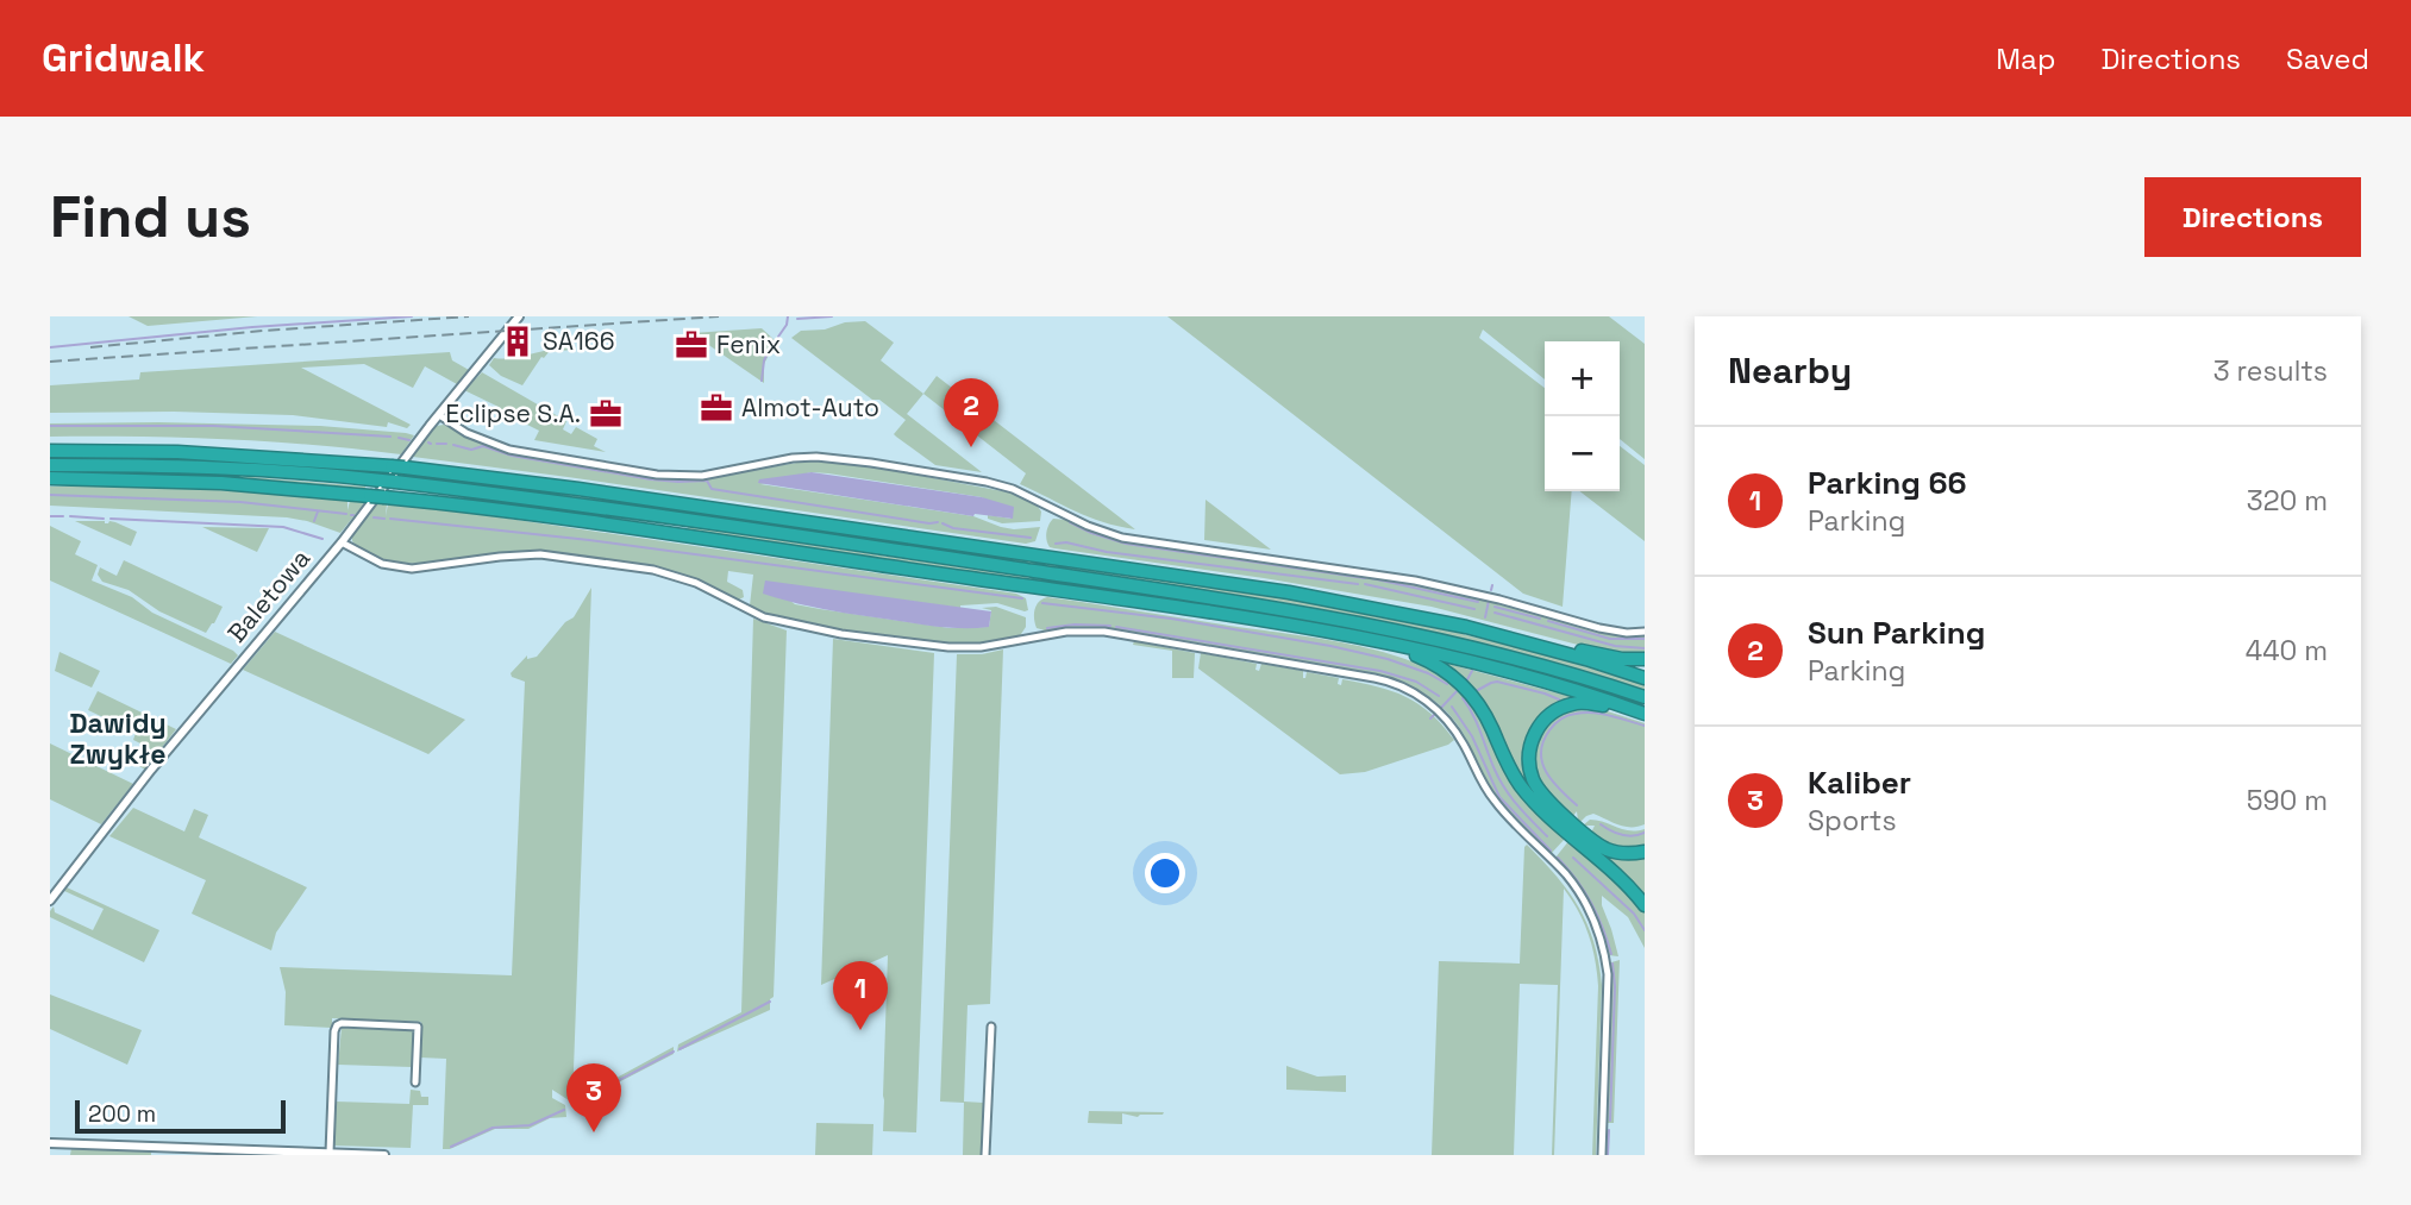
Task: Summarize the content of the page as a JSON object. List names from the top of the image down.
{
  "streets": {
    "street": ["Baletowa"]
  },
  "districts": ["Dawidy Zwykłe"],
  "places": {
    "building": ["SA166"],
    "office": ["Fenix", "Almot-Auto", "Eclipse S.A."]
  },
  "scale_bar": "200 m",
  "page": {
    "header": "Gridwalk",
    "nav": ["Map", "Directions", "Saved"],
    "buttons": "Directions",
    "title": "Find us",
    "heading": ["Nearby", "3 results"],
    "map_buttons": ["+", "−"],
    "pins": ["2", "1", "3"],
    "list": [
      {
        "mark": "1",
        "name": "Parking 66",
        "note": "Parking",
        "value": "320 m"
      },
      {
        "mark": "2",
        "name": "Sun Parking",
        "note": "Parking",
        "value": "440 m"
      },
      {
        "mark": "3",
        "name": "Kaliber",
        "note": "Sports",
        "value": "590 m"
      }
    ],
    "scale": "200 m"
  }
}
